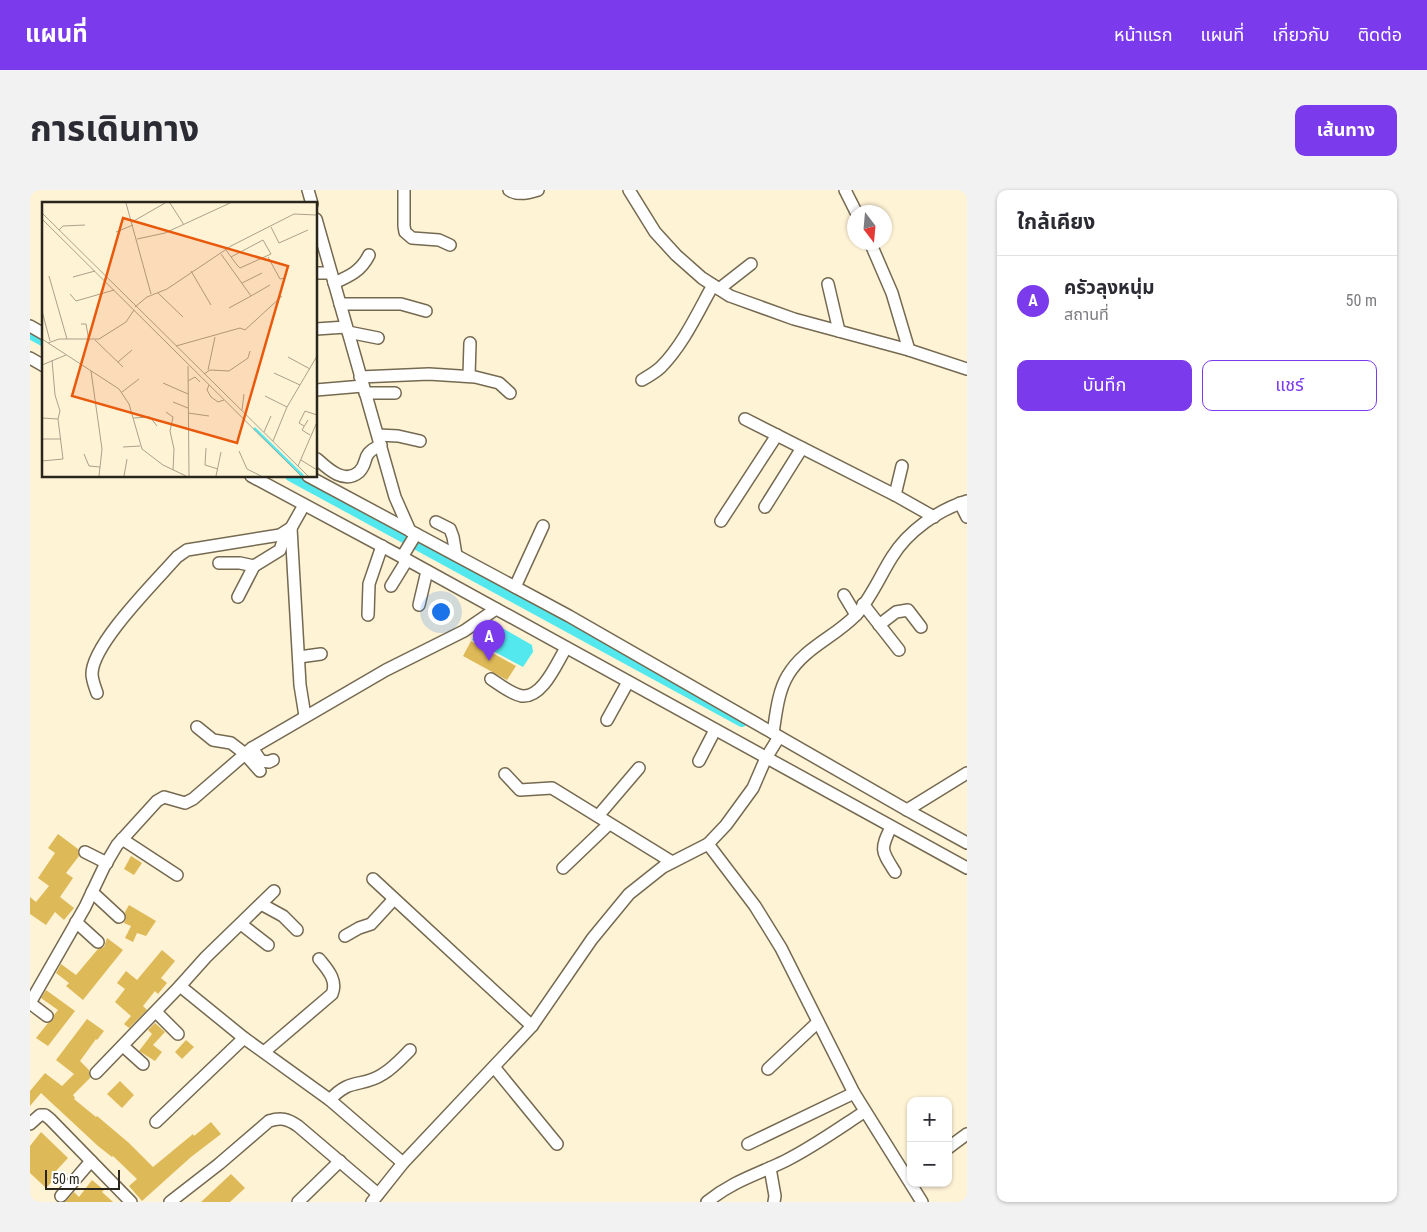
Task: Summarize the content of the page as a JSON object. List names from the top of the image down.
{
  "scale_bar": "50 m",
  "north": "bottom",
  "page": {
    "header": "แผนที่",
    "nav": [
      "หน้าแรก",
      "แผนที่",
      "เกี่ยวกับ",
      "ติดต่อ"
    ],
    "title": "การเดินทาง",
    "buttons": [
      "เส้นทาง",
      ["บันทึก", "แชร์"]
    ],
    "heading": "ใกล้เคียง",
    "list": [
      {
        "mark": "A",
        "name": "ครัวลุงหนุ่ม",
        "note": "สถานที่",
        "value": "50 m"
      }
    ],
    "pins": "A",
    "map_buttons": ["+", "−"],
    "scale": "50 m"
  }
}
